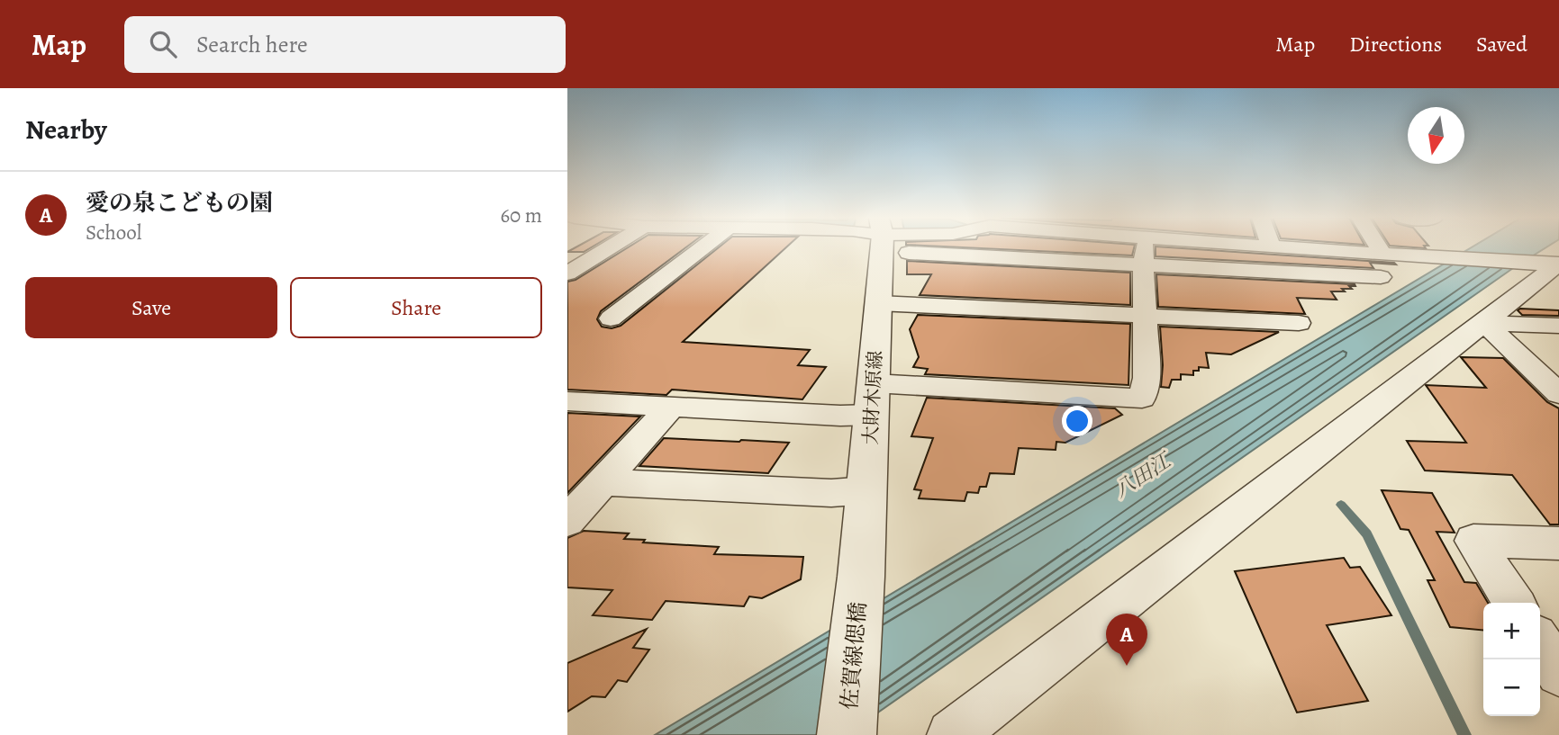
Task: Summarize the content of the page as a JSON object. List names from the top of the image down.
{
  "streets": {
    "street": ["大財木原線", "佐賀線偲橋"]
  },
  "crossings": [
    ["大財木原線", "佐賀線偲橋"]
  ],
  "water": ["八田江"],
  "north": "bottom",
  "page": {
    "header": "Map",
    "search": "Search here",
    "nav": ["Map", "Directions", "Saved"],
    "heading": "Nearby",
    "list": [
      {
        "mark": "A",
        "name": "愛の泉こどもの園",
        "note": "School",
        "value": "60 m"
      }
    ],
    "buttons": ["Save", "Share"],
    "map_buttons": ["+", "−"],
    "pins": "A"
  }
}
